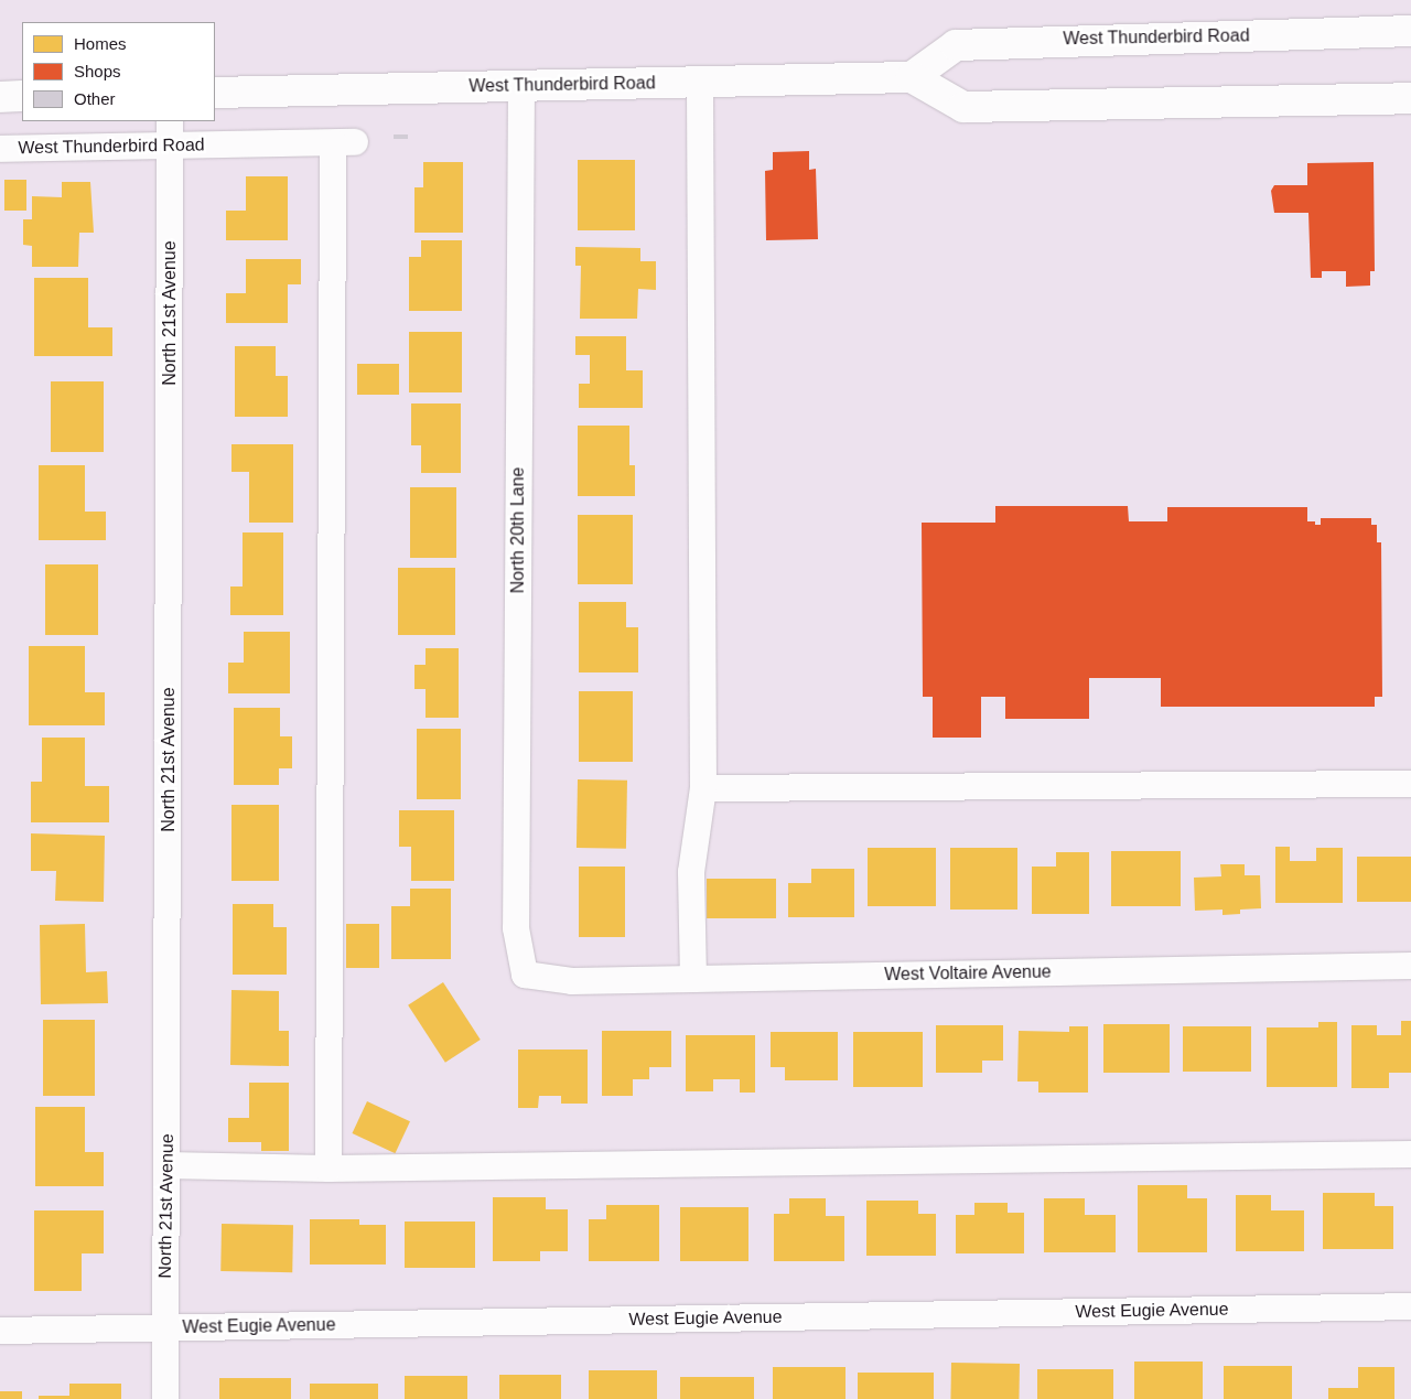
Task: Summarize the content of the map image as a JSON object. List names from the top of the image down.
{
  "streets": {
    "main road": ["West Thunderbird Road"],
    "street": [
      "North 21st Avenue",
      "North 20th Lane",
      "West Voltaire Avenue",
      "West Eugie Avenue"
    ]
  },
  "crossings": [
    ["West Thunderbird Road", "North 21st Avenue"],
    ["West Thunderbird Road", "North 20th Lane"],
    ["North 21st Avenue", "West Eugie Avenue"],
    ["North 20th Lane", "West Voltaire Avenue"]
  ],
  "legend": ["Homes", "Shops", "Other"]
}
